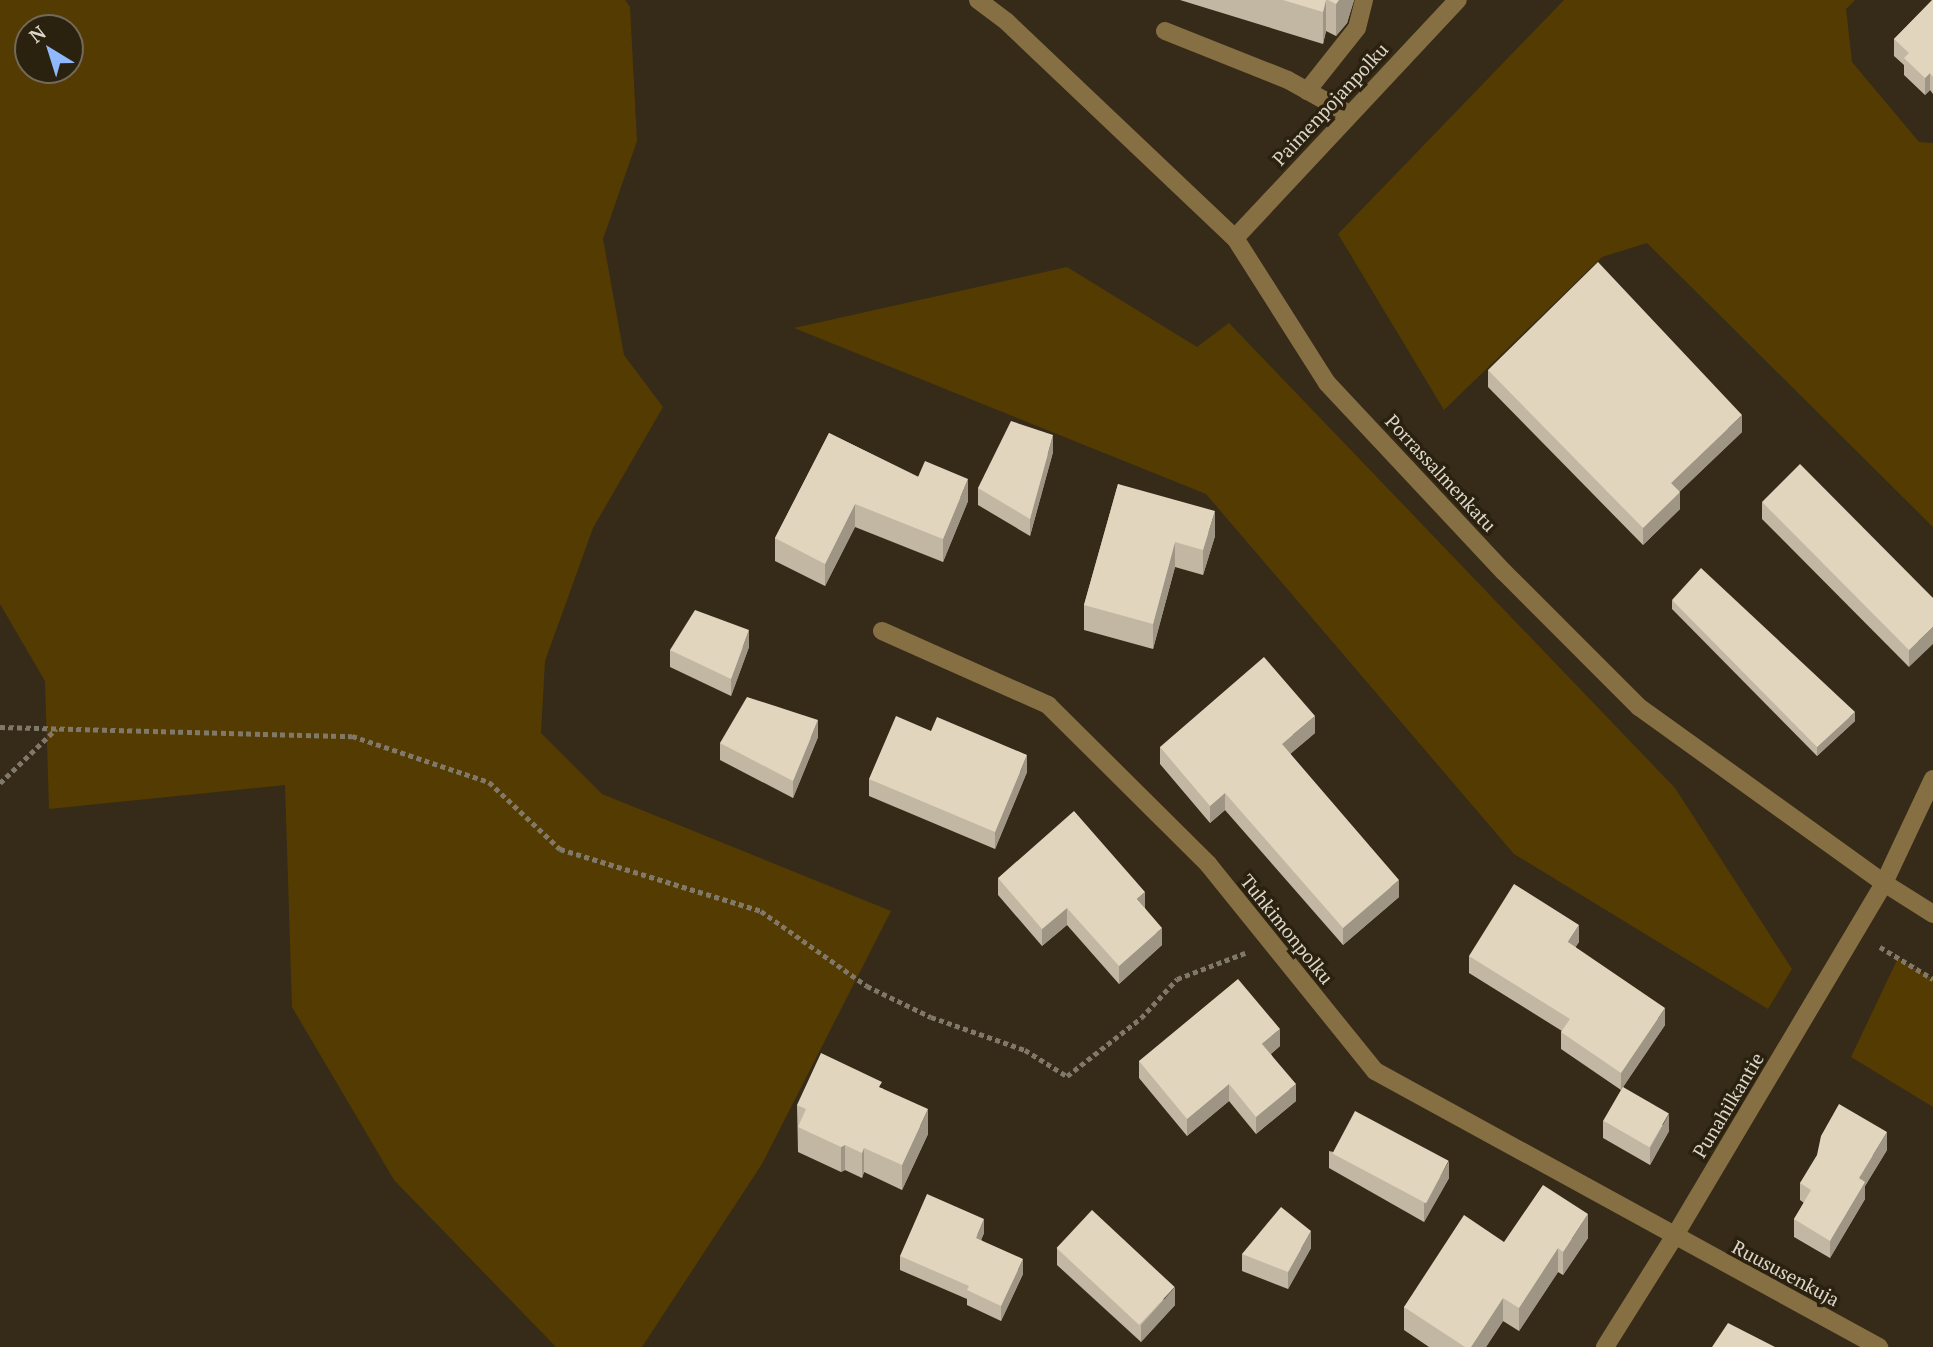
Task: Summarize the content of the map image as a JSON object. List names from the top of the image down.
{
  "streets": {
    "street": [
      "Paimenpojanpolku",
      "Porrassalmenkatu",
      "Tuhkimonpolku",
      "Punahilkantie",
      "Ruususenkuja"
    ]
  },
  "crossings": [
    ["Paimenpojanpolku", "Porrassalmenkatu"],
    ["Porrassalmenkatu", "Punahilkantie"],
    ["Tuhkimonpolku", "Punahilkantie"],
    ["Tuhkimonpolku", "Ruususenkuja"],
    ["Punahilkantie", "Ruususenkuja"]
  ],
  "north": "top left"
}
